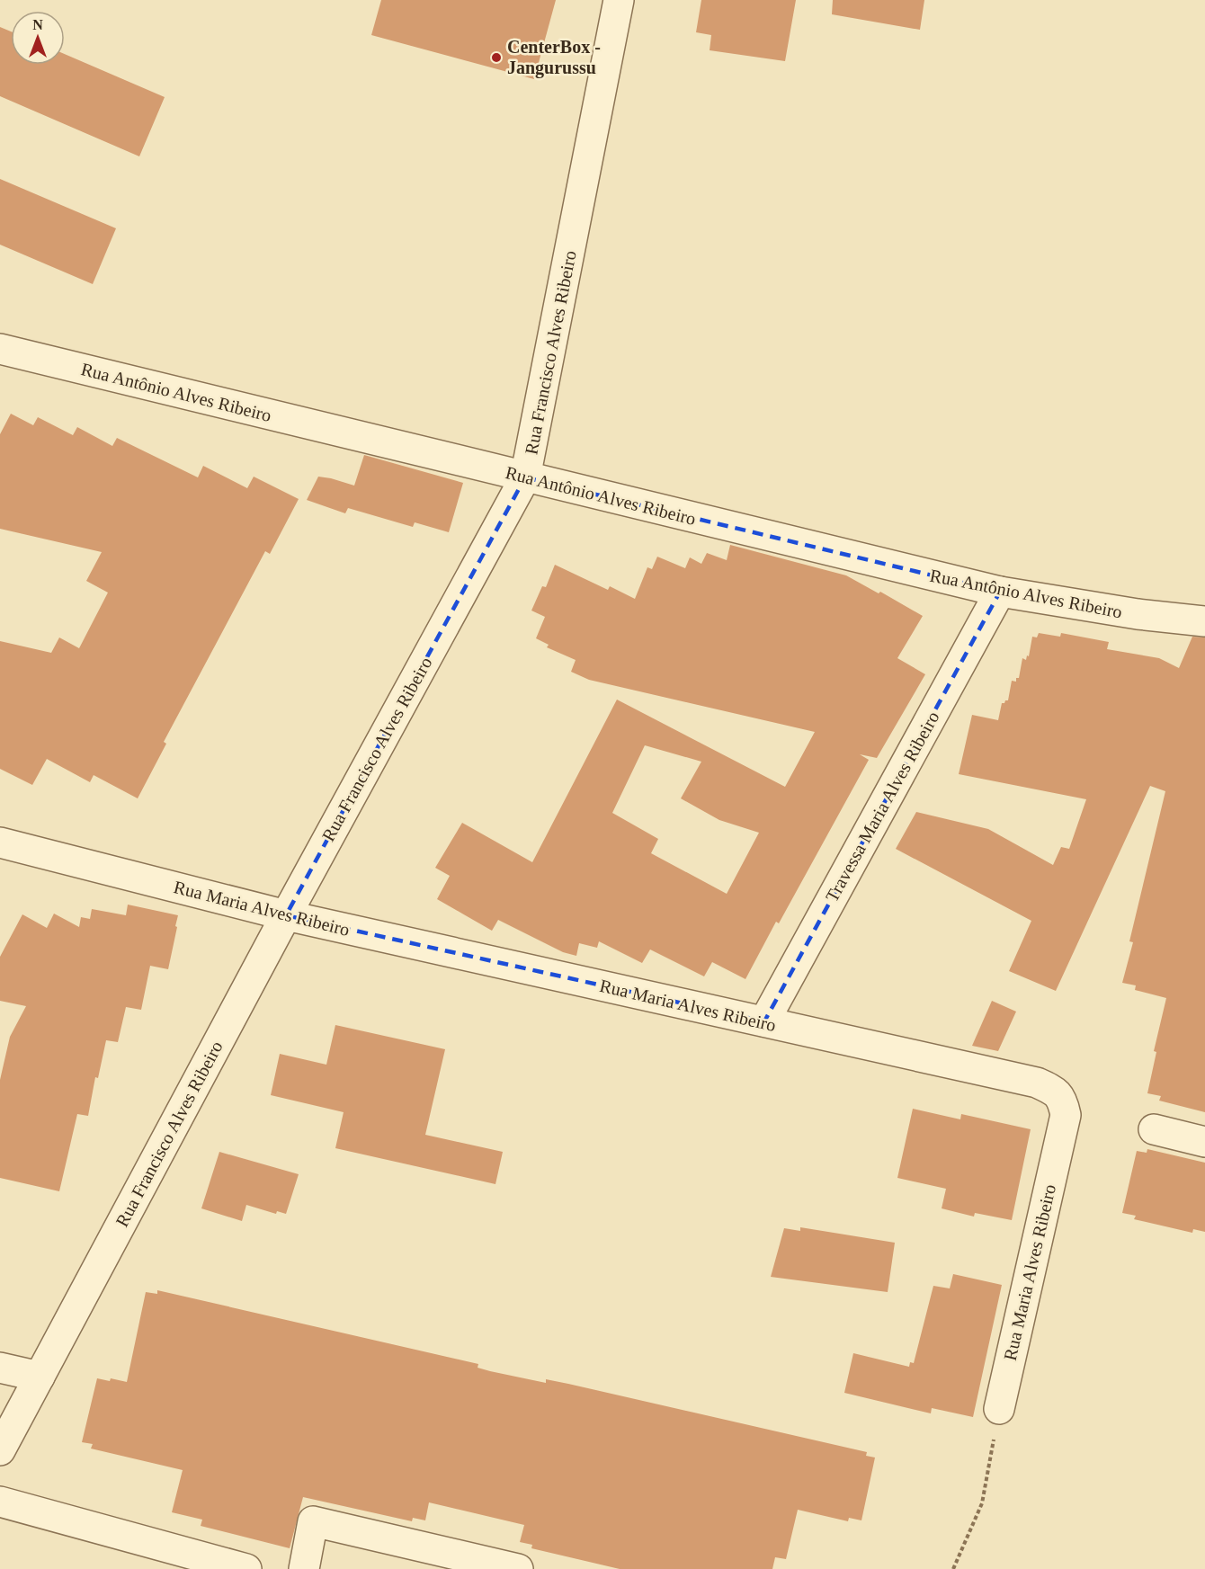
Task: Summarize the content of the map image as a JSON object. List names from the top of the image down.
{
  "streets": {
    "street": [
      "Rua Francisco Alves Ribeiro",
      "Rua Antônio Alves Ribeiro",
      "Travessa Maria Alves Ribeiro",
      "Rua Maria Alves Ribeiro"
    ]
  },
  "crossings": [
    ["Rua Francisco Alves Ribeiro", "Rua Antônio Alves Ribeiro"],
    ["Rua Francisco Alves Ribeiro", "Rua Maria Alves Ribeiro"],
    ["Rua Antônio Alves Ribeiro", "Travessa Maria Alves Ribeiro"],
    ["Travessa Maria Alves Ribeiro", "Rua Maria Alves Ribeiro"]
  ],
  "places": ["CenterBox - Jangurussu"],
  "north": "top"
}
